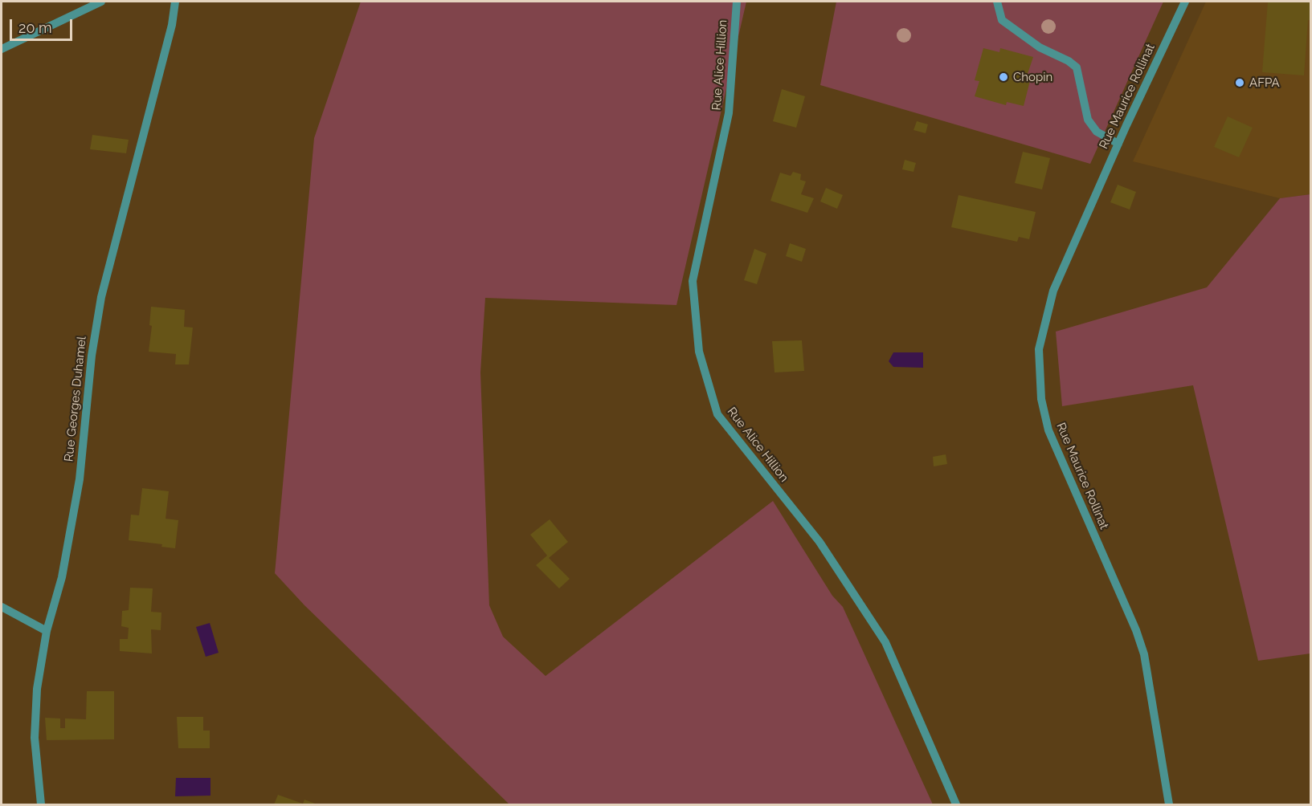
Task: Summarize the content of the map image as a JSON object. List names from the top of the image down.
{
  "streets": {
    "street": ["Rue Alice Hillion", "Rue Maurice Rollinat", "Rue Georges Duhamel"]
  },
  "places": ["Chopin", "AFPA"],
  "scale_bar": "20 m"
}
